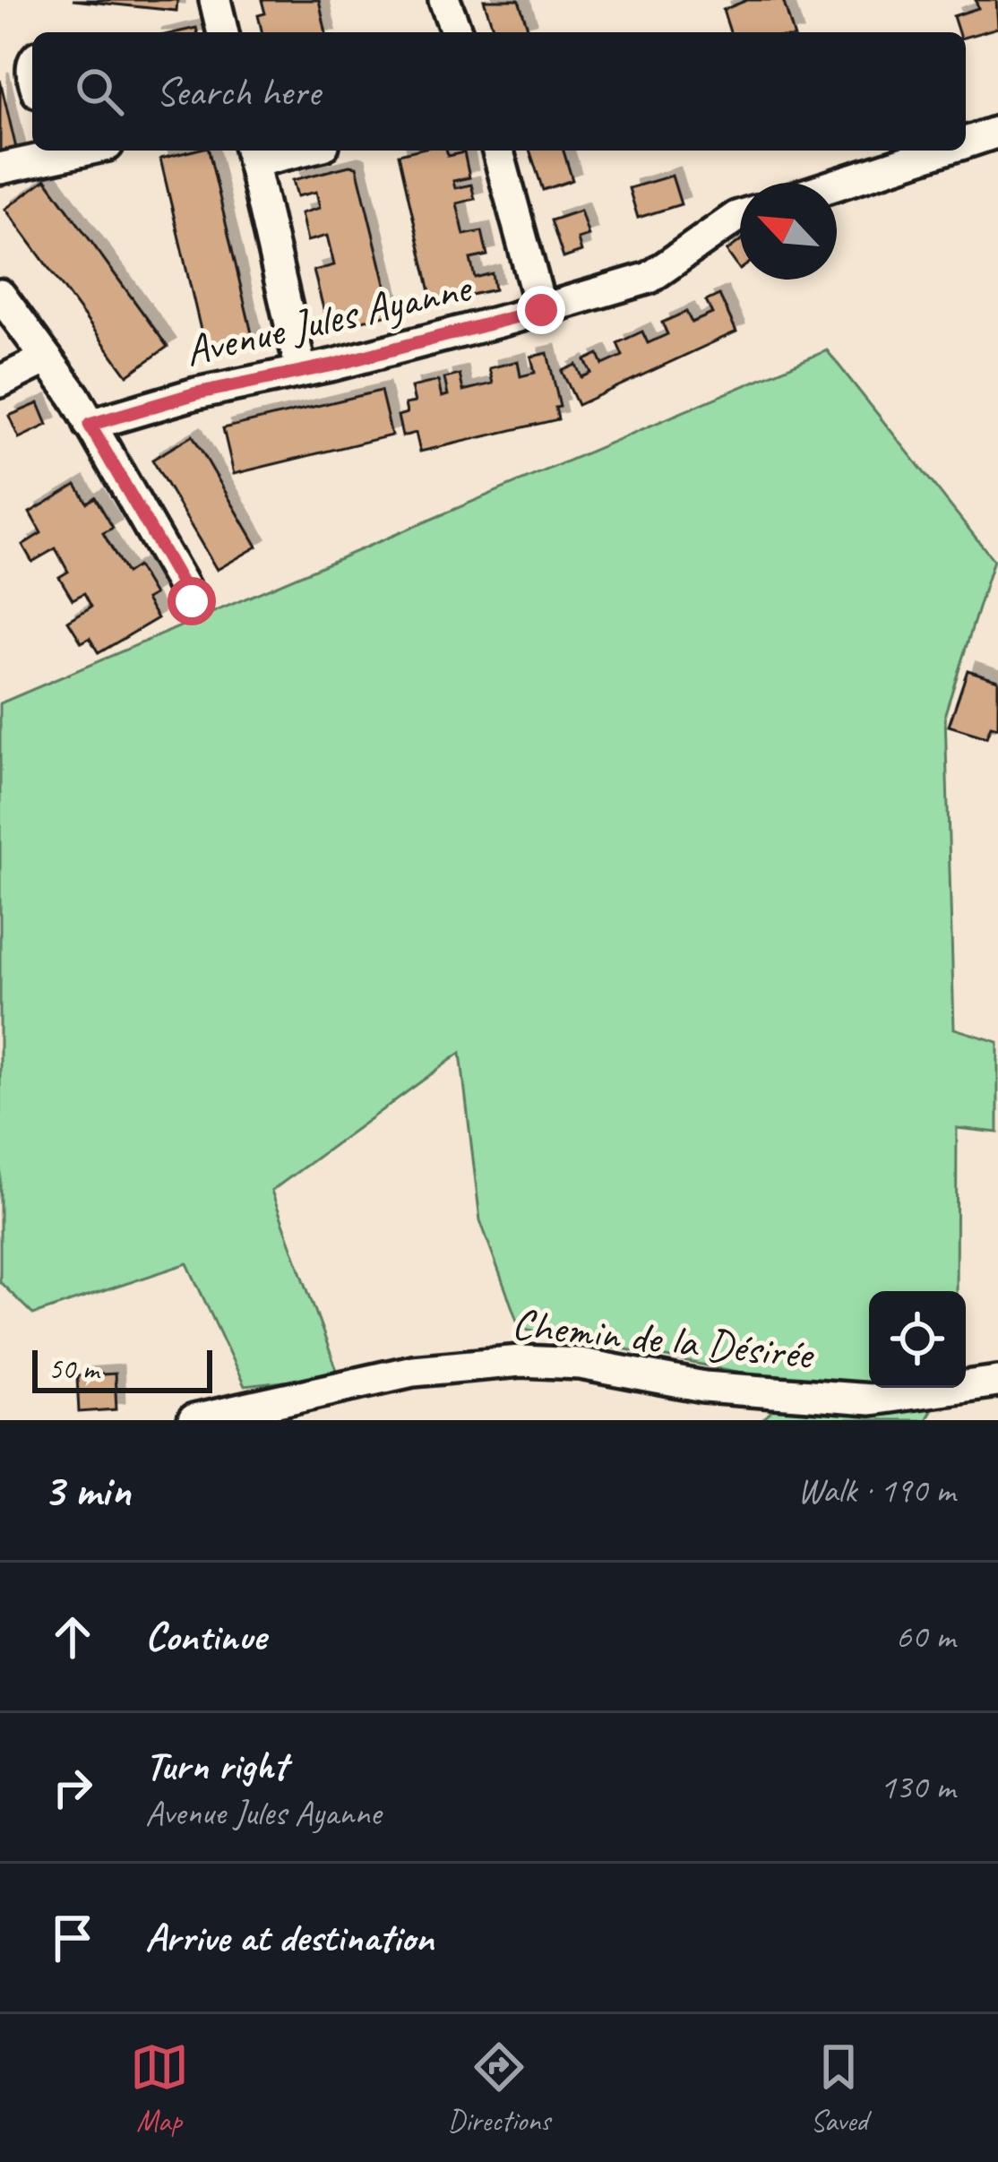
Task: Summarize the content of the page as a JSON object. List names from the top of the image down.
{
  "streets": {
    "street": ["Avenue Jules Ayanne", "Chemin de la Désirée"]
  },
  "scale_bar": "50 m",
  "north": "top left",
  "page": {
    "search": "Search here",
    "scale": "50 m",
    "heading": ["3 min", "Walk · 190 m"],
    "list": [
      ["Continue", "60 m"],
      ["Turn right", "Avenue Jules Ayanne", "130 m"],
      "Arrive at destination"
    ],
    "nav": ["Map", "Directions", "Saved"]
  }
}
